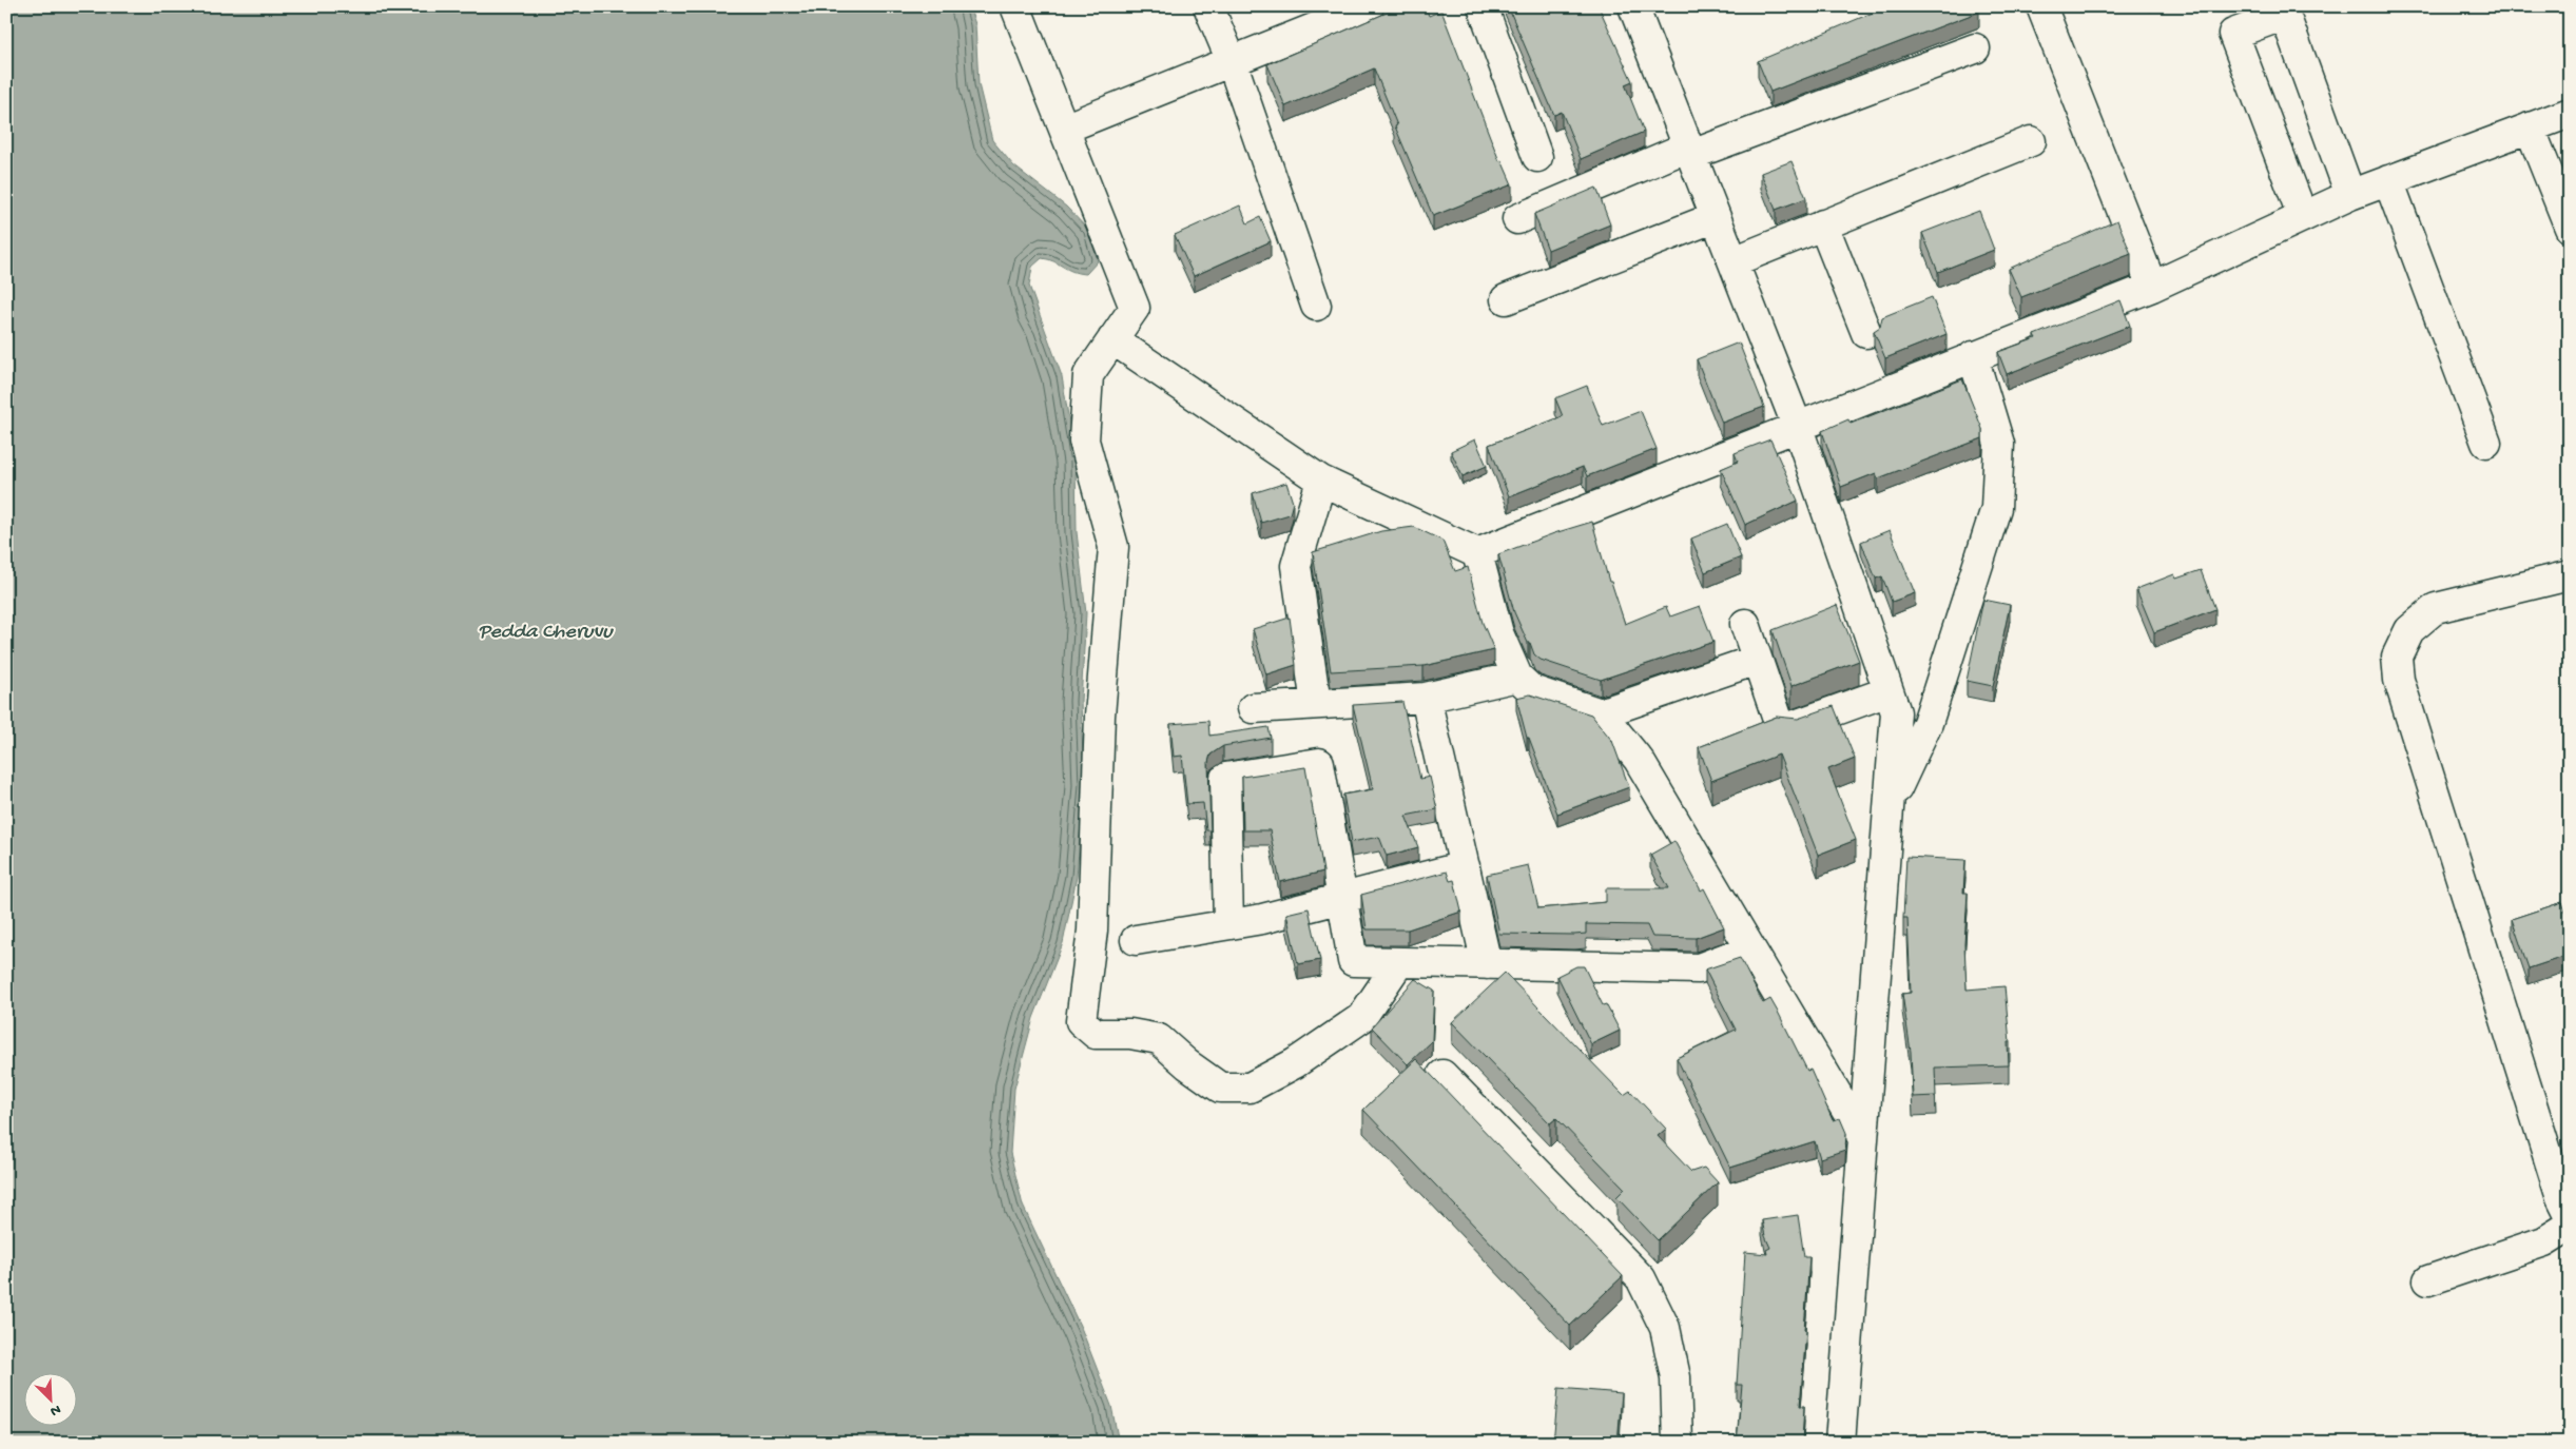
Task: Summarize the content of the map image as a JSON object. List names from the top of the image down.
{
  "water": ["Pedda Cheruvu"],
  "north": "bottom right"
}
